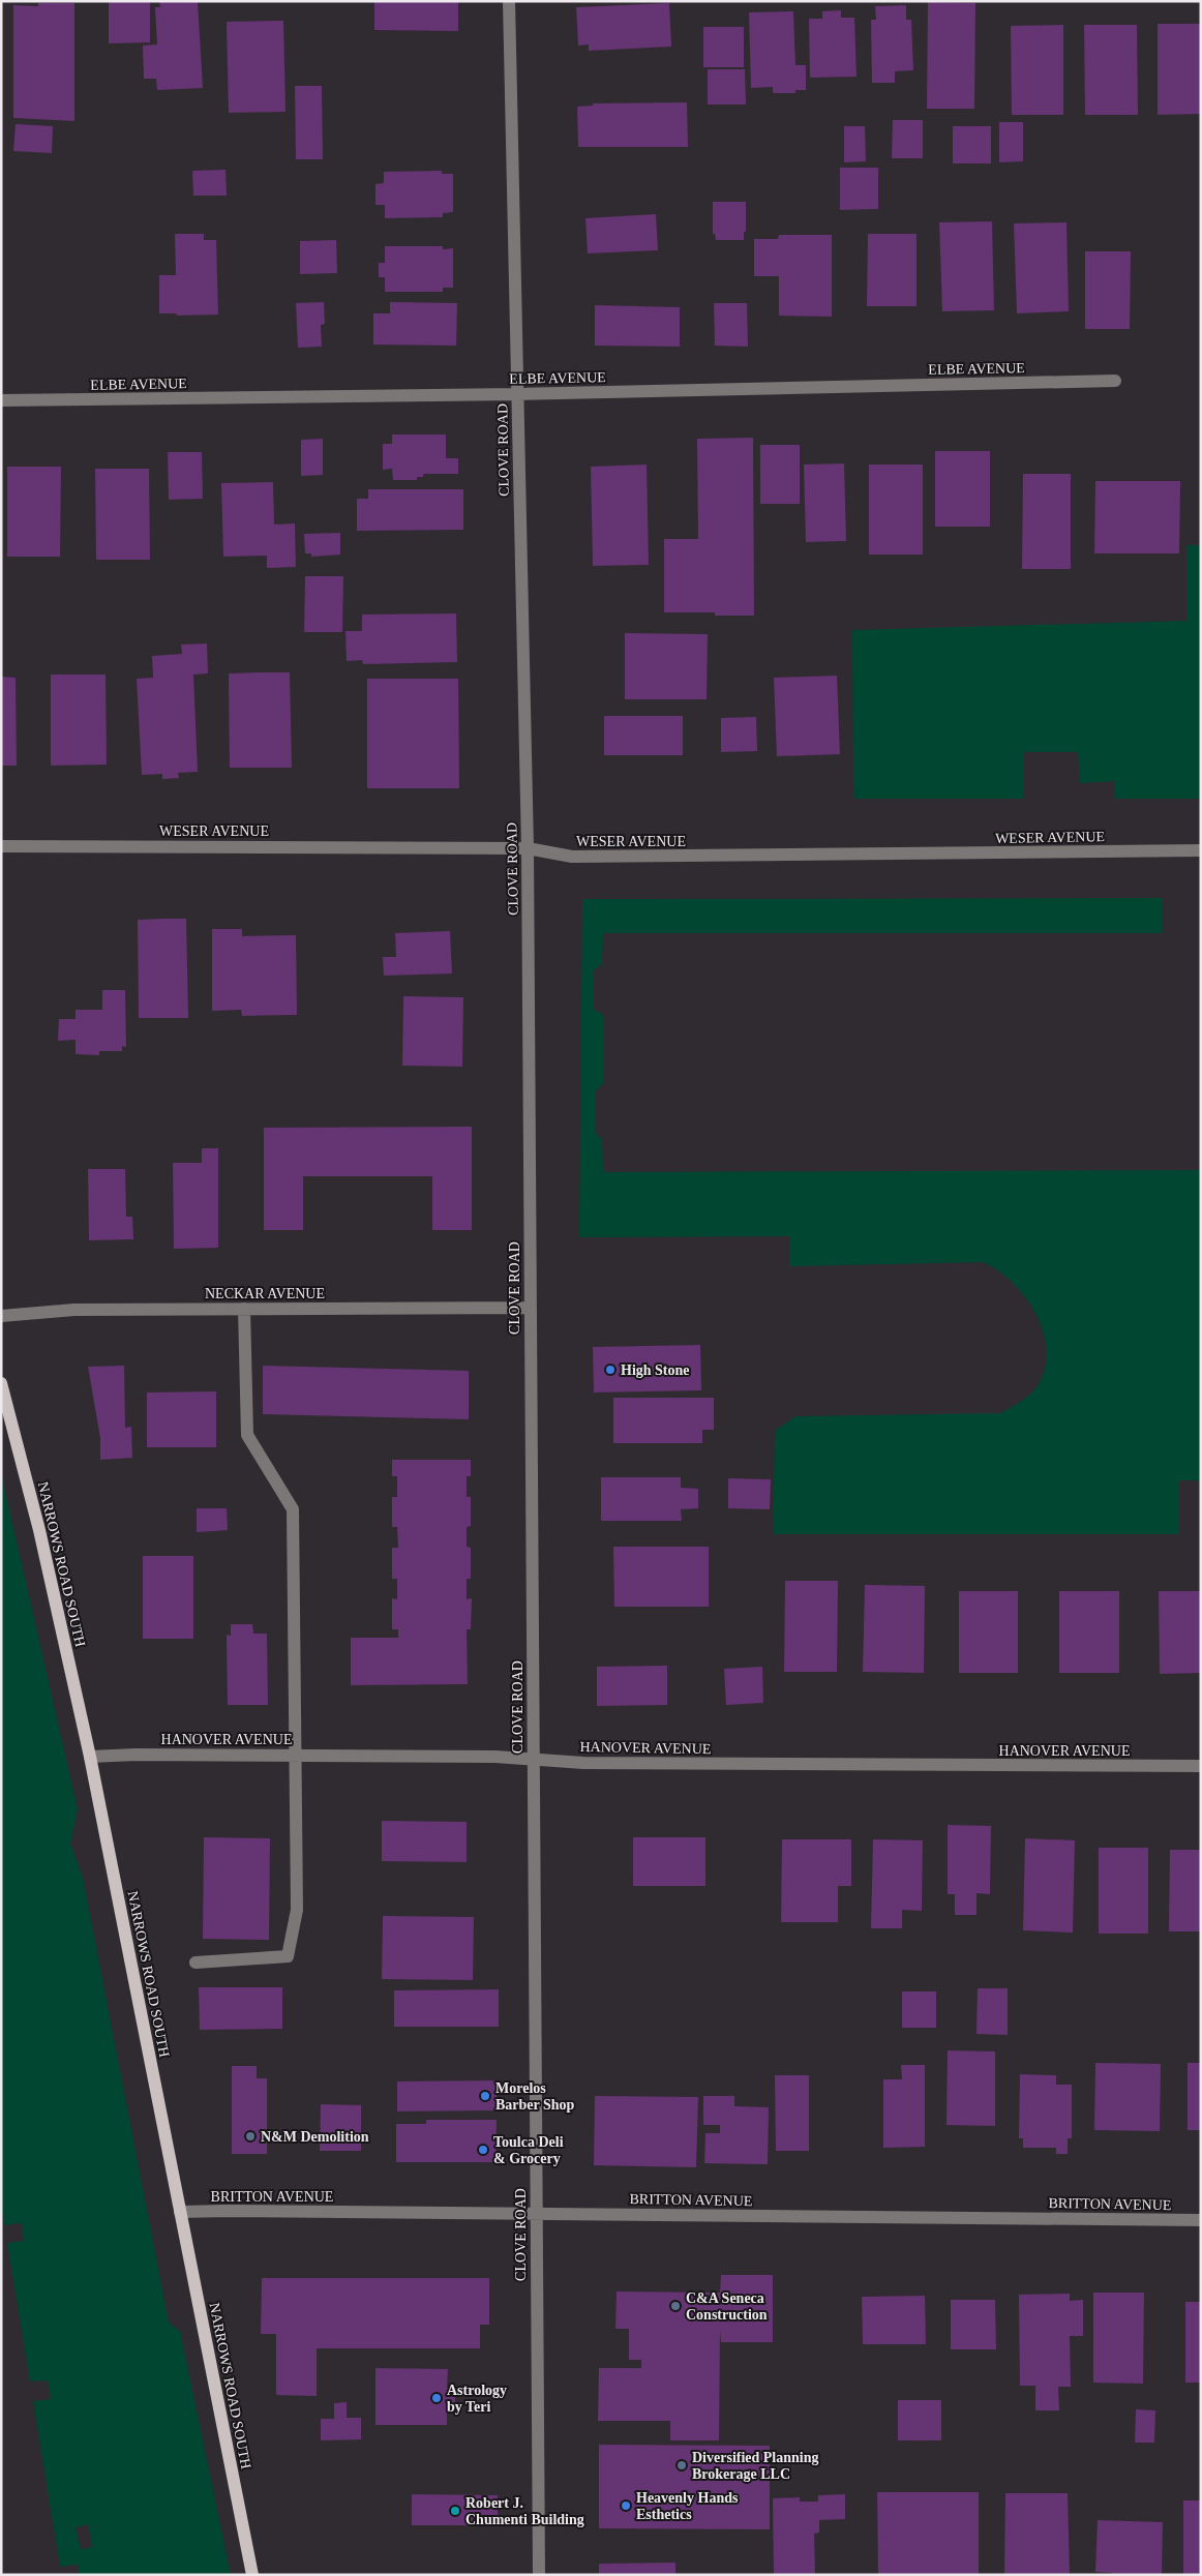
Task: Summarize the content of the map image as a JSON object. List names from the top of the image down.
{
  "streets": {
    "main road": ["NARROWS ROAD SOUTH"],
    "street": [
      "ELBE AVENUE",
      "CLOVE ROAD",
      "WESER AVENUE",
      "NECKAR AVENUE",
      "HANOVER AVENUE",
      "BRITTON AVENUE"
    ]
  },
  "crossings": [
    ["ELBE AVENUE", "CLOVE ROAD"],
    ["CLOVE ROAD", "WESER AVENUE"],
    ["CLOVE ROAD", "NECKAR AVENUE"],
    ["CLOVE ROAD", "HANOVER AVENUE"],
    ["CLOVE ROAD", "BRITTON AVENUE"],
    ["NARROWS ROAD SOUTH", "HANOVER AVENUE"],
    ["NARROWS ROAD SOUTH", "BRITTON AVENUE"]
  ],
  "places": [
    "High Stone",
    "Morelos Barber Shop",
    "N&M Demolition",
    "Toulca Deli & Grocery",
    "C&A Seneca Construction",
    "Astrology by Teri",
    "Diversified Planning Brokerage LLC",
    "Heavenly Hands Esthetics",
    "Robert J. Chumenti Building"
  ]
}
